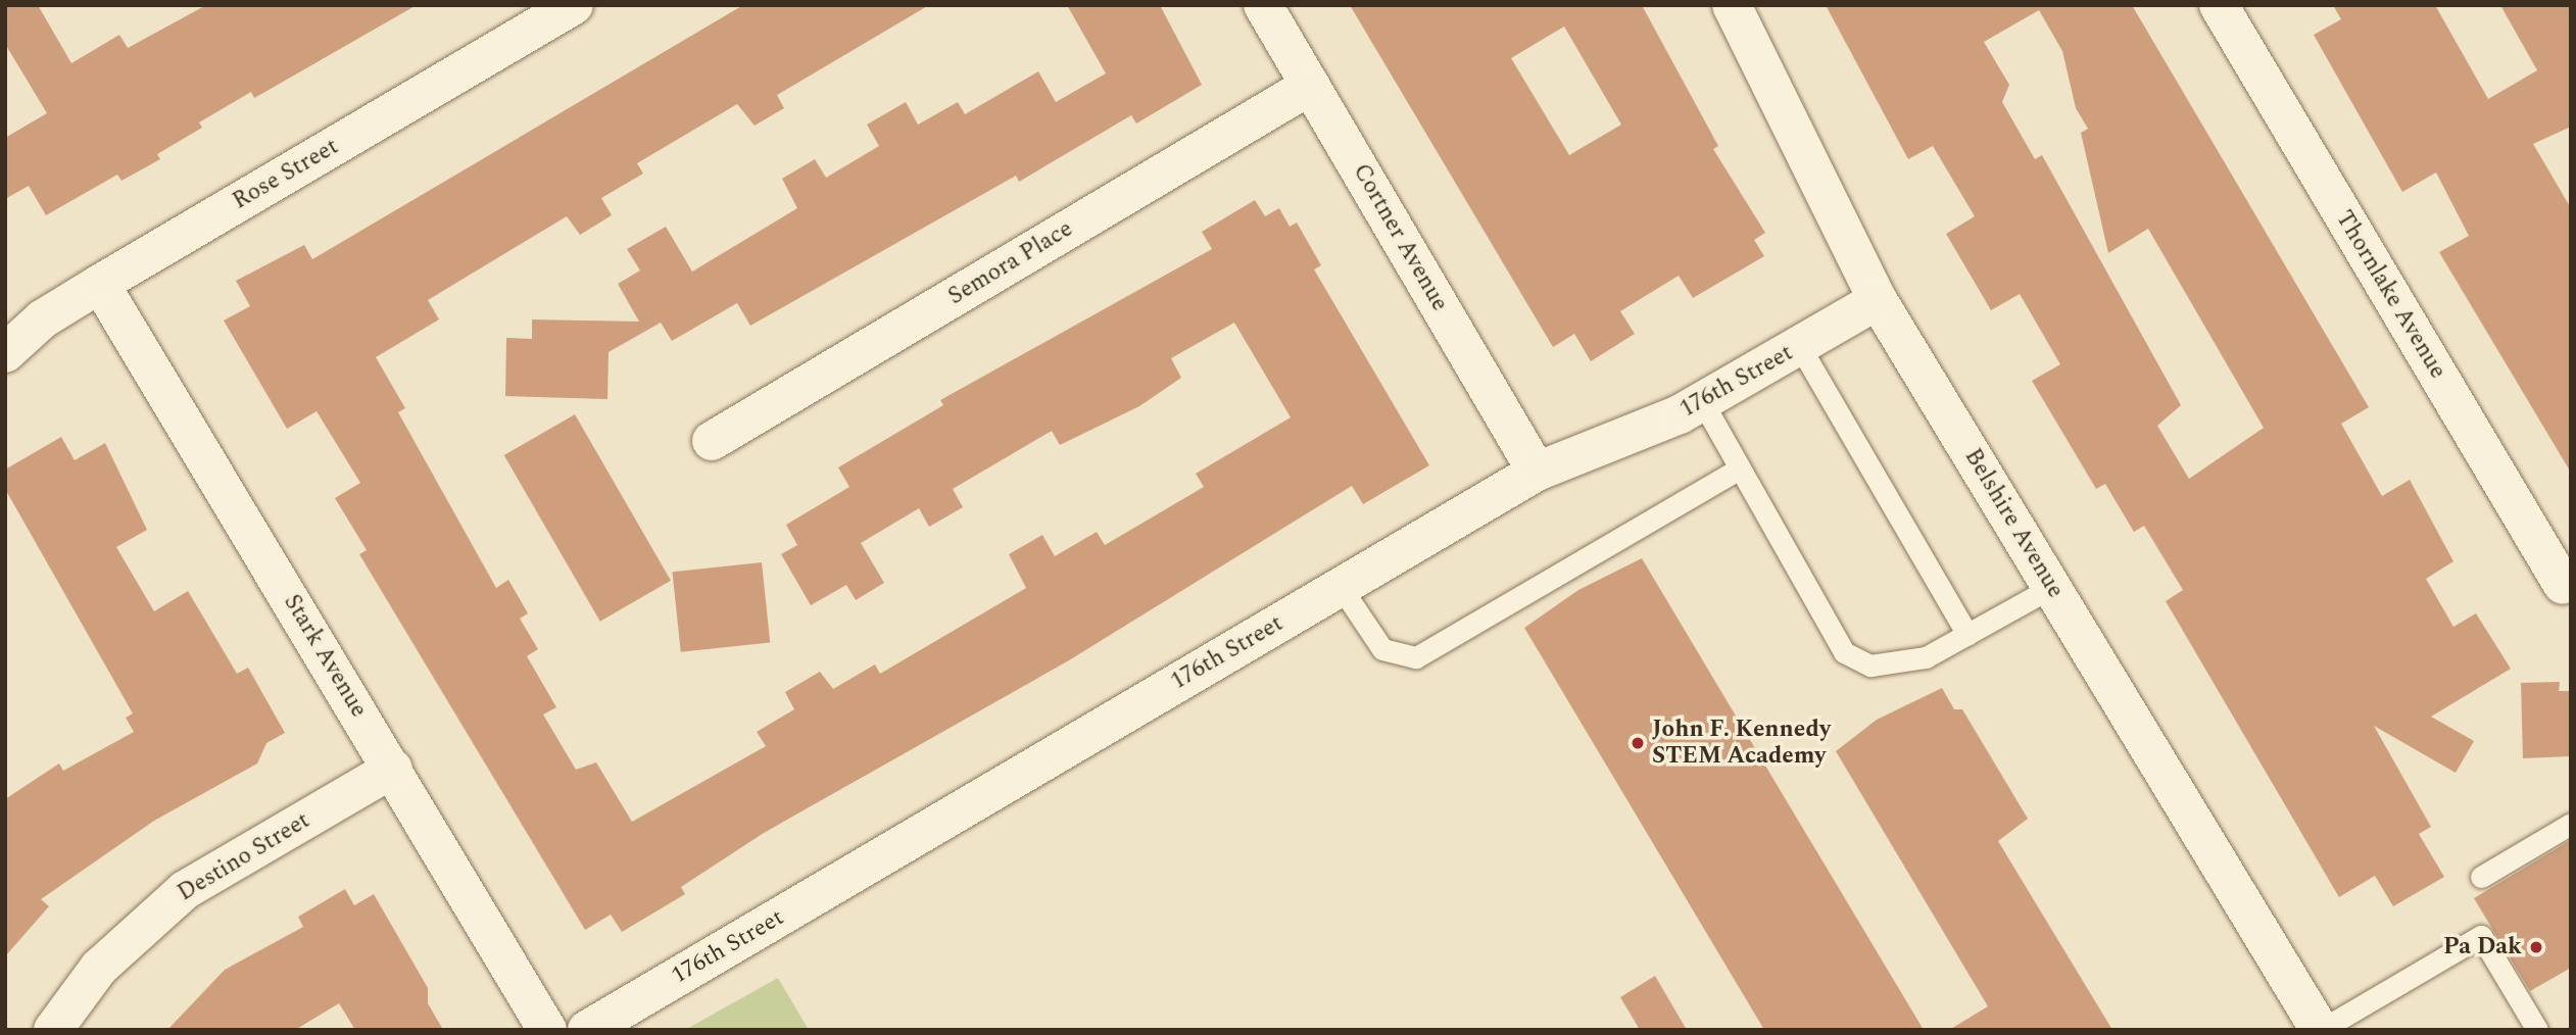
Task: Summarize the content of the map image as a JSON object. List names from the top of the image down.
{
  "streets": {
    "street": [
      "Rose Street",
      "Cortner Avenue",
      "Semora Place",
      "Thornlake Avenue",
      "176th Street",
      "Belshire Avenue",
      "Stark Avenue",
      "Destino Street"
    ]
  },
  "crossings": [
    ["Rose Street", "Stark Avenue"],
    ["Cortner Avenue", "Semora Place"],
    ["Cortner Avenue", "176th Street"],
    ["176th Street", "Belshire Avenue"],
    ["Stark Avenue", "Destino Street"]
  ],
  "places": ["John F. Kennedy STEM Academy", "Pa Dak"]
}
